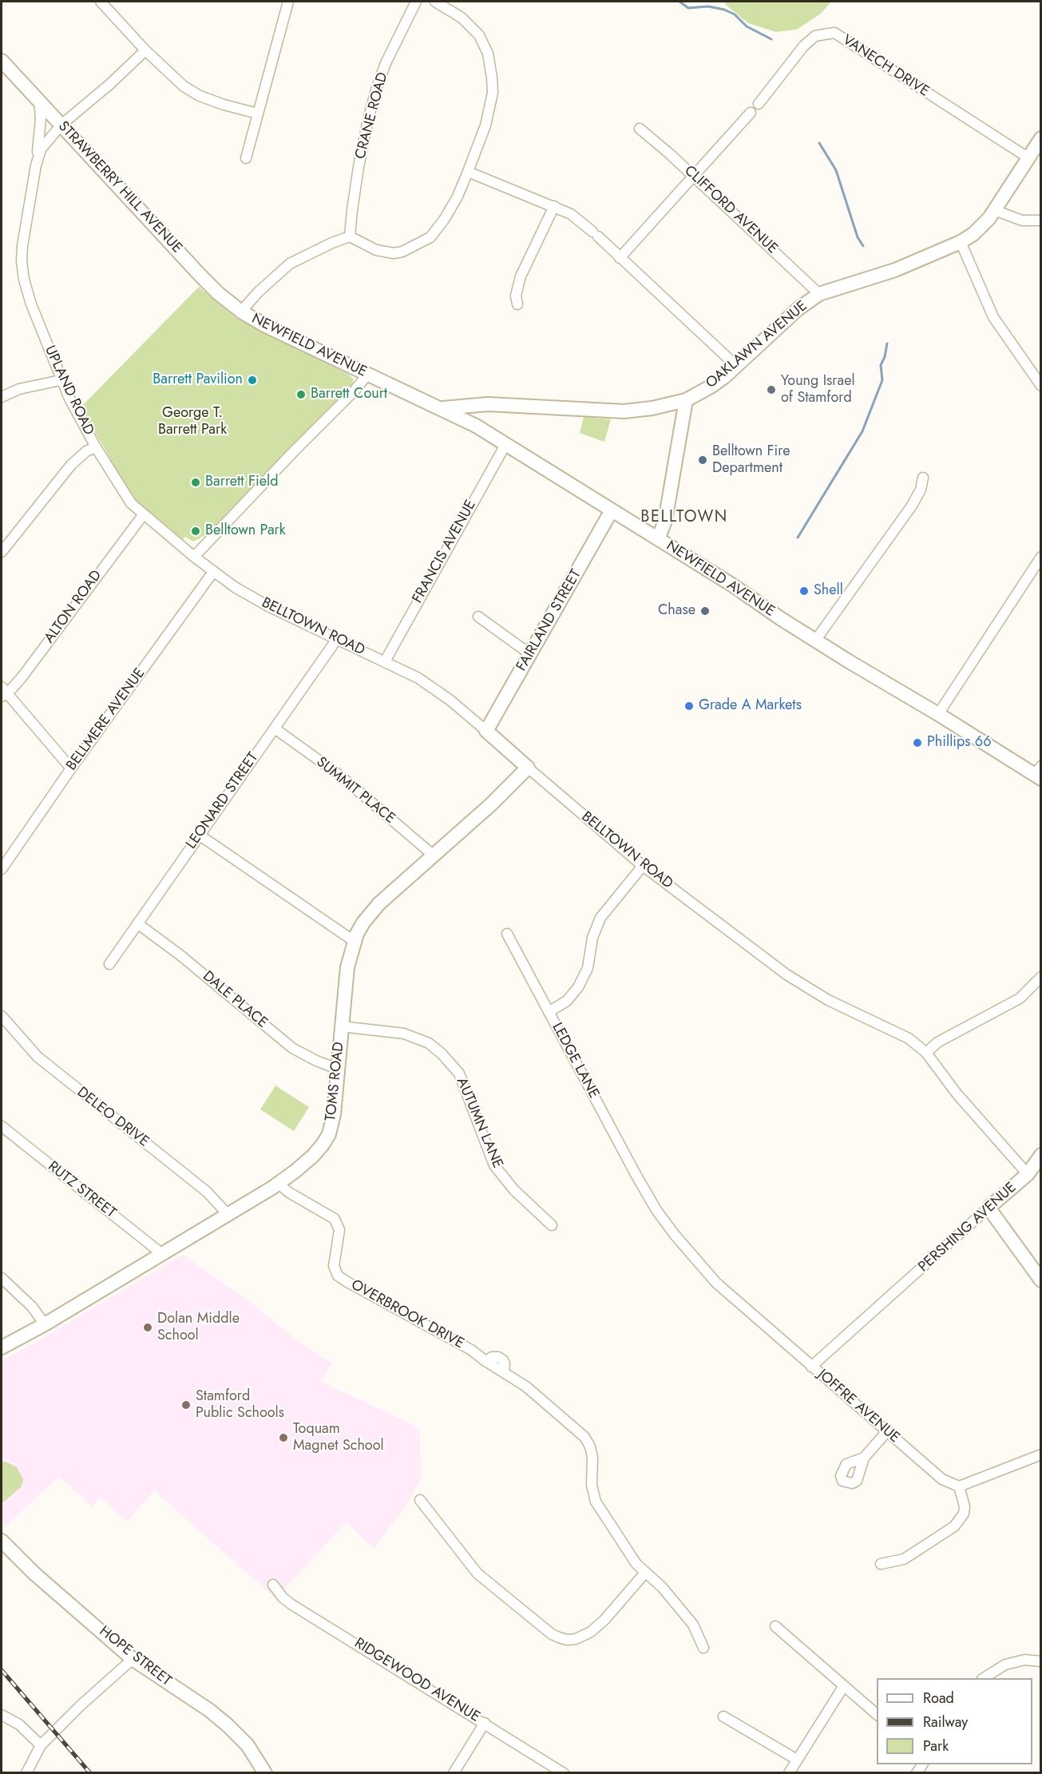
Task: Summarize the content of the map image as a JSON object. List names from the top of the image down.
{
  "streets": {
    "street": [
      "VANECH DRIVE",
      "CRANE ROAD",
      "STRAWBERRY HILL AVENUE",
      "CLIFFORD AVENUE",
      "OAKLAWN AVENUE",
      "NEWFIELD AVENUE",
      "UPLAND ROAD",
      "FRANCIS AVENUE",
      "ALTON ROAD",
      "FAIRLAND STREET",
      "BELLTOWN ROAD",
      "BELLMERE AVENUE",
      "SUMMIT PLACE",
      "LEONARD STREET",
      "DALE PLACE",
      "LEDGE LANE",
      "TOMS ROAD",
      "DELEO DRIVE",
      "AUTUMN LANE",
      "RUTZ STREET",
      "PERSHING AVENUE",
      "OVERBROOK DRIVE",
      "JOFFRE AVENUE",
      "HOPE STREET",
      "RIDGEWOOD AVENUE"
    ]
  },
  "crossings": [
    ["VANECH DRIVE", "OAKLAWN AVENUE"],
    ["STRAWBERRY HILL AVENUE", "NEWFIELD AVENUE"],
    ["STRAWBERRY HILL AVENUE", "UPLAND ROAD"],
    ["CLIFFORD AVENUE", "OAKLAWN AVENUE"],
    ["OAKLAWN AVENUE", "NEWFIELD AVENUE"],
    ["NEWFIELD AVENUE", "FRANCIS AVENUE"],
    ["NEWFIELD AVENUE", "FAIRLAND STREET"],
    ["UPLAND ROAD", "ALTON ROAD"],
    ["UPLAND ROAD", "BELLTOWN ROAD"],
    ["UPLAND ROAD", "BELLMERE AVENUE"],
    ["FRANCIS AVENUE", "BELLTOWN ROAD"],
    ["FAIRLAND STREET", "BELLTOWN ROAD"],
    ["BELLTOWN ROAD", "BELLMERE AVENUE"],
    ["BELLTOWN ROAD", "LEONARD STREET"],
    ["BELLTOWN ROAD", "LEDGE LANE"],
    ["BELLTOWN ROAD", "TOMS ROAD"],
    ["BELLTOWN ROAD", "PERSHING AVENUE"],
    ["SUMMIT PLACE", "LEONARD STREET"],
    ["SUMMIT PLACE", "TOMS ROAD"],
    ["LEONARD STREET", "DALE PLACE"],
    ["DALE PLACE", "TOMS ROAD"],
    ["LEDGE LANE", "JOFFRE AVENUE"],
    ["TOMS ROAD", "DELEO DRIVE"],
    ["TOMS ROAD", "AUTUMN LANE"],
    ["TOMS ROAD", "RUTZ STREET"],
    ["TOMS ROAD", "OVERBROOK DRIVE"],
    ["PERSHING AVENUE", "JOFFRE AVENUE"]
  ],
  "districts": ["BELLTOWN"],
  "parks": ["George T. Barrett Park"],
  "places": [
    "Barrett Pavilion",
    "Young Israel of Stamford",
    "Barrett Court",
    "Belltown Fire Department",
    "Barrett Field",
    "Belltown Park",
    "Shell",
    "Chase",
    "Grade A Markets",
    "Phillips 66",
    "Dolan Middle School",
    "Stamford Public Schools",
    "Toquam Magnet School"
  ],
  "legend": ["Road", "Railway", "Park"]
}
